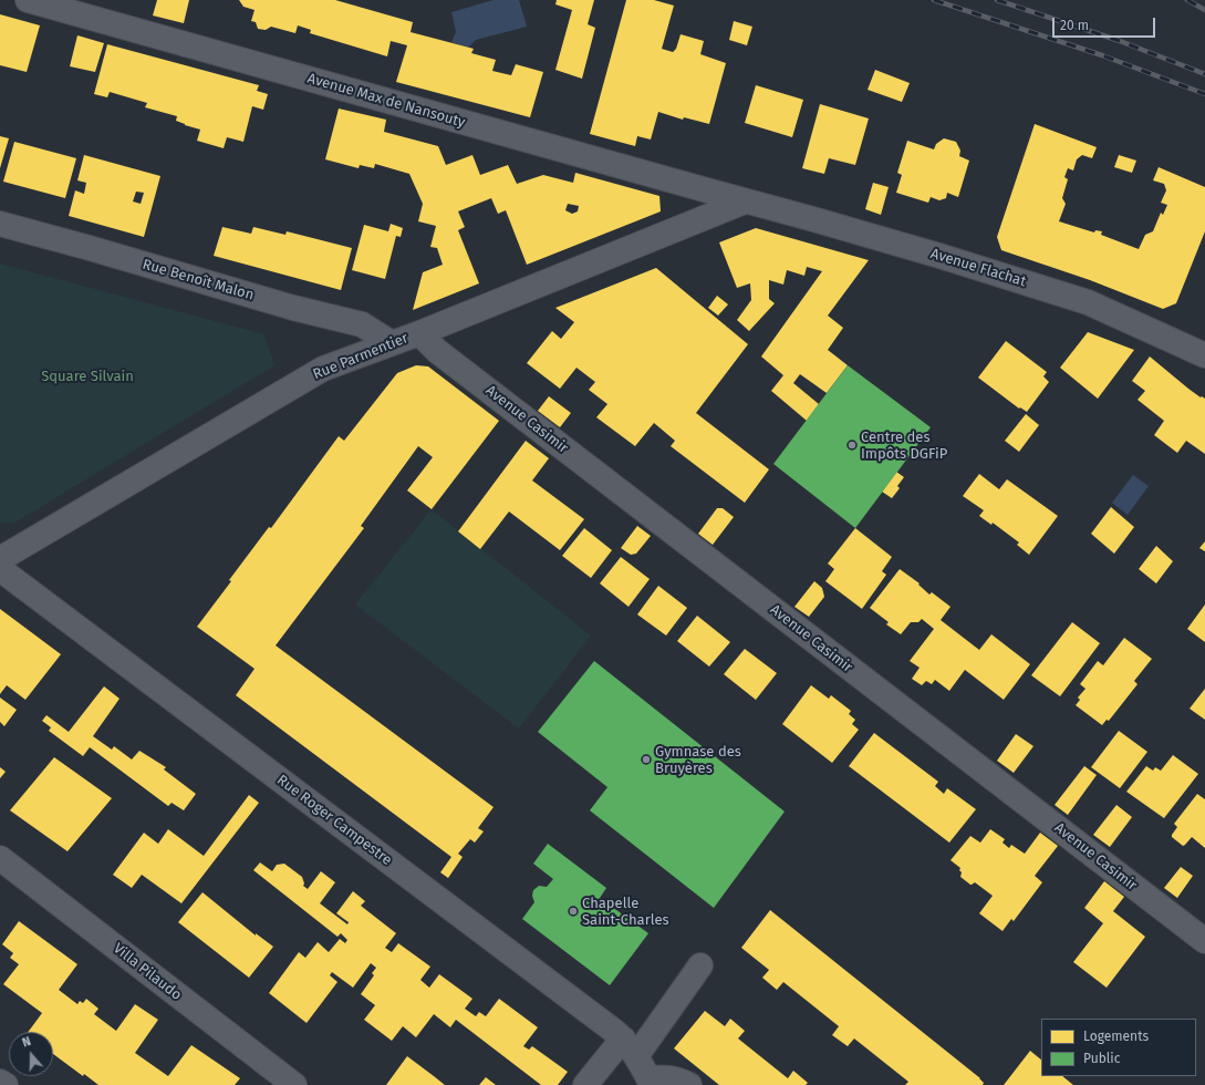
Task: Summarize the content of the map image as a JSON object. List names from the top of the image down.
{
  "streets": {
    "street": [
      "Avenue Max de Nansouty",
      "Avenue Flachat",
      "Rue Benoît Malon",
      "Rue Parmentier",
      "Avenue Casimir",
      "Rue Roger Campestre",
      "Villa Pilaudo"
    ]
  },
  "crossings": [
    ["Avenue Max de Nansouty", "Avenue Flachat"],
    ["Avenue Max de Nansouty", "Rue Parmentier"],
    ["Avenue Flachat", "Rue Parmentier"],
    ["Rue Benoît Malon", "Rue Parmentier"],
    ["Rue Parmentier", "Avenue Casimir"]
  ],
  "parks": ["Square Silvain"],
  "places": ["Centre des Impôts DGFiP", "Gymnase des Bruyères", "Chapelle Saint-Charles"],
  "legend": ["Logements", "Public"],
  "scale_bar": "20 m",
  "north": "top"
}
